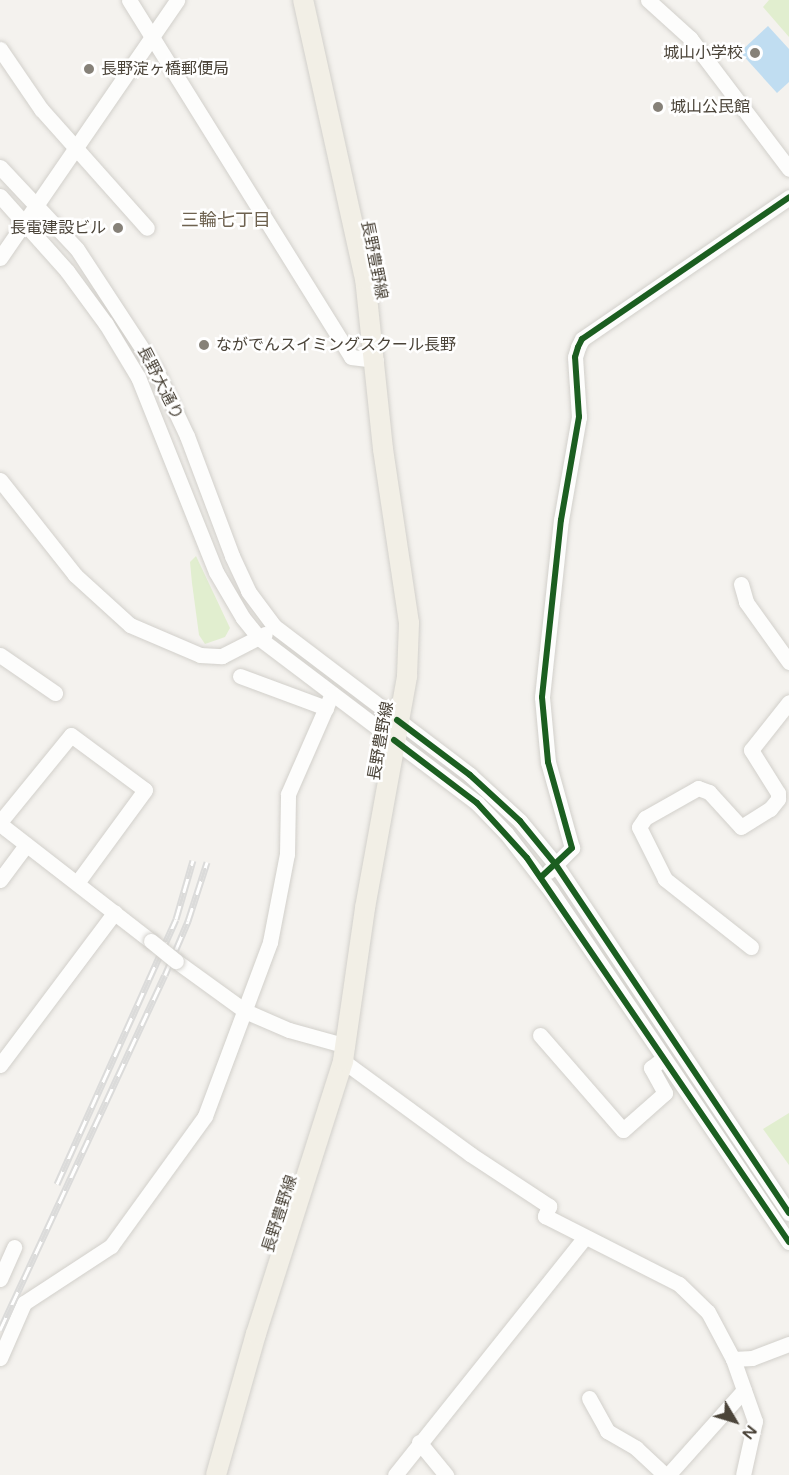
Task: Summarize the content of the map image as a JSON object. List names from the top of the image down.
{
  "streets": {
    "main road": ["長野豊野線"],
    "street": ["長野大通り"]
  },
  "crossings": [
    ["長野豊野線", "長野大通り"]
  ],
  "districts": ["三輪七丁目"],
  "places": [
    "城山小学校",
    "長野淀ヶ橋郵便局",
    "城山公民館",
    "長電建設ビル",
    "ながでんスイミングスクール長野"
  ],
  "north": "bottom right"
}
